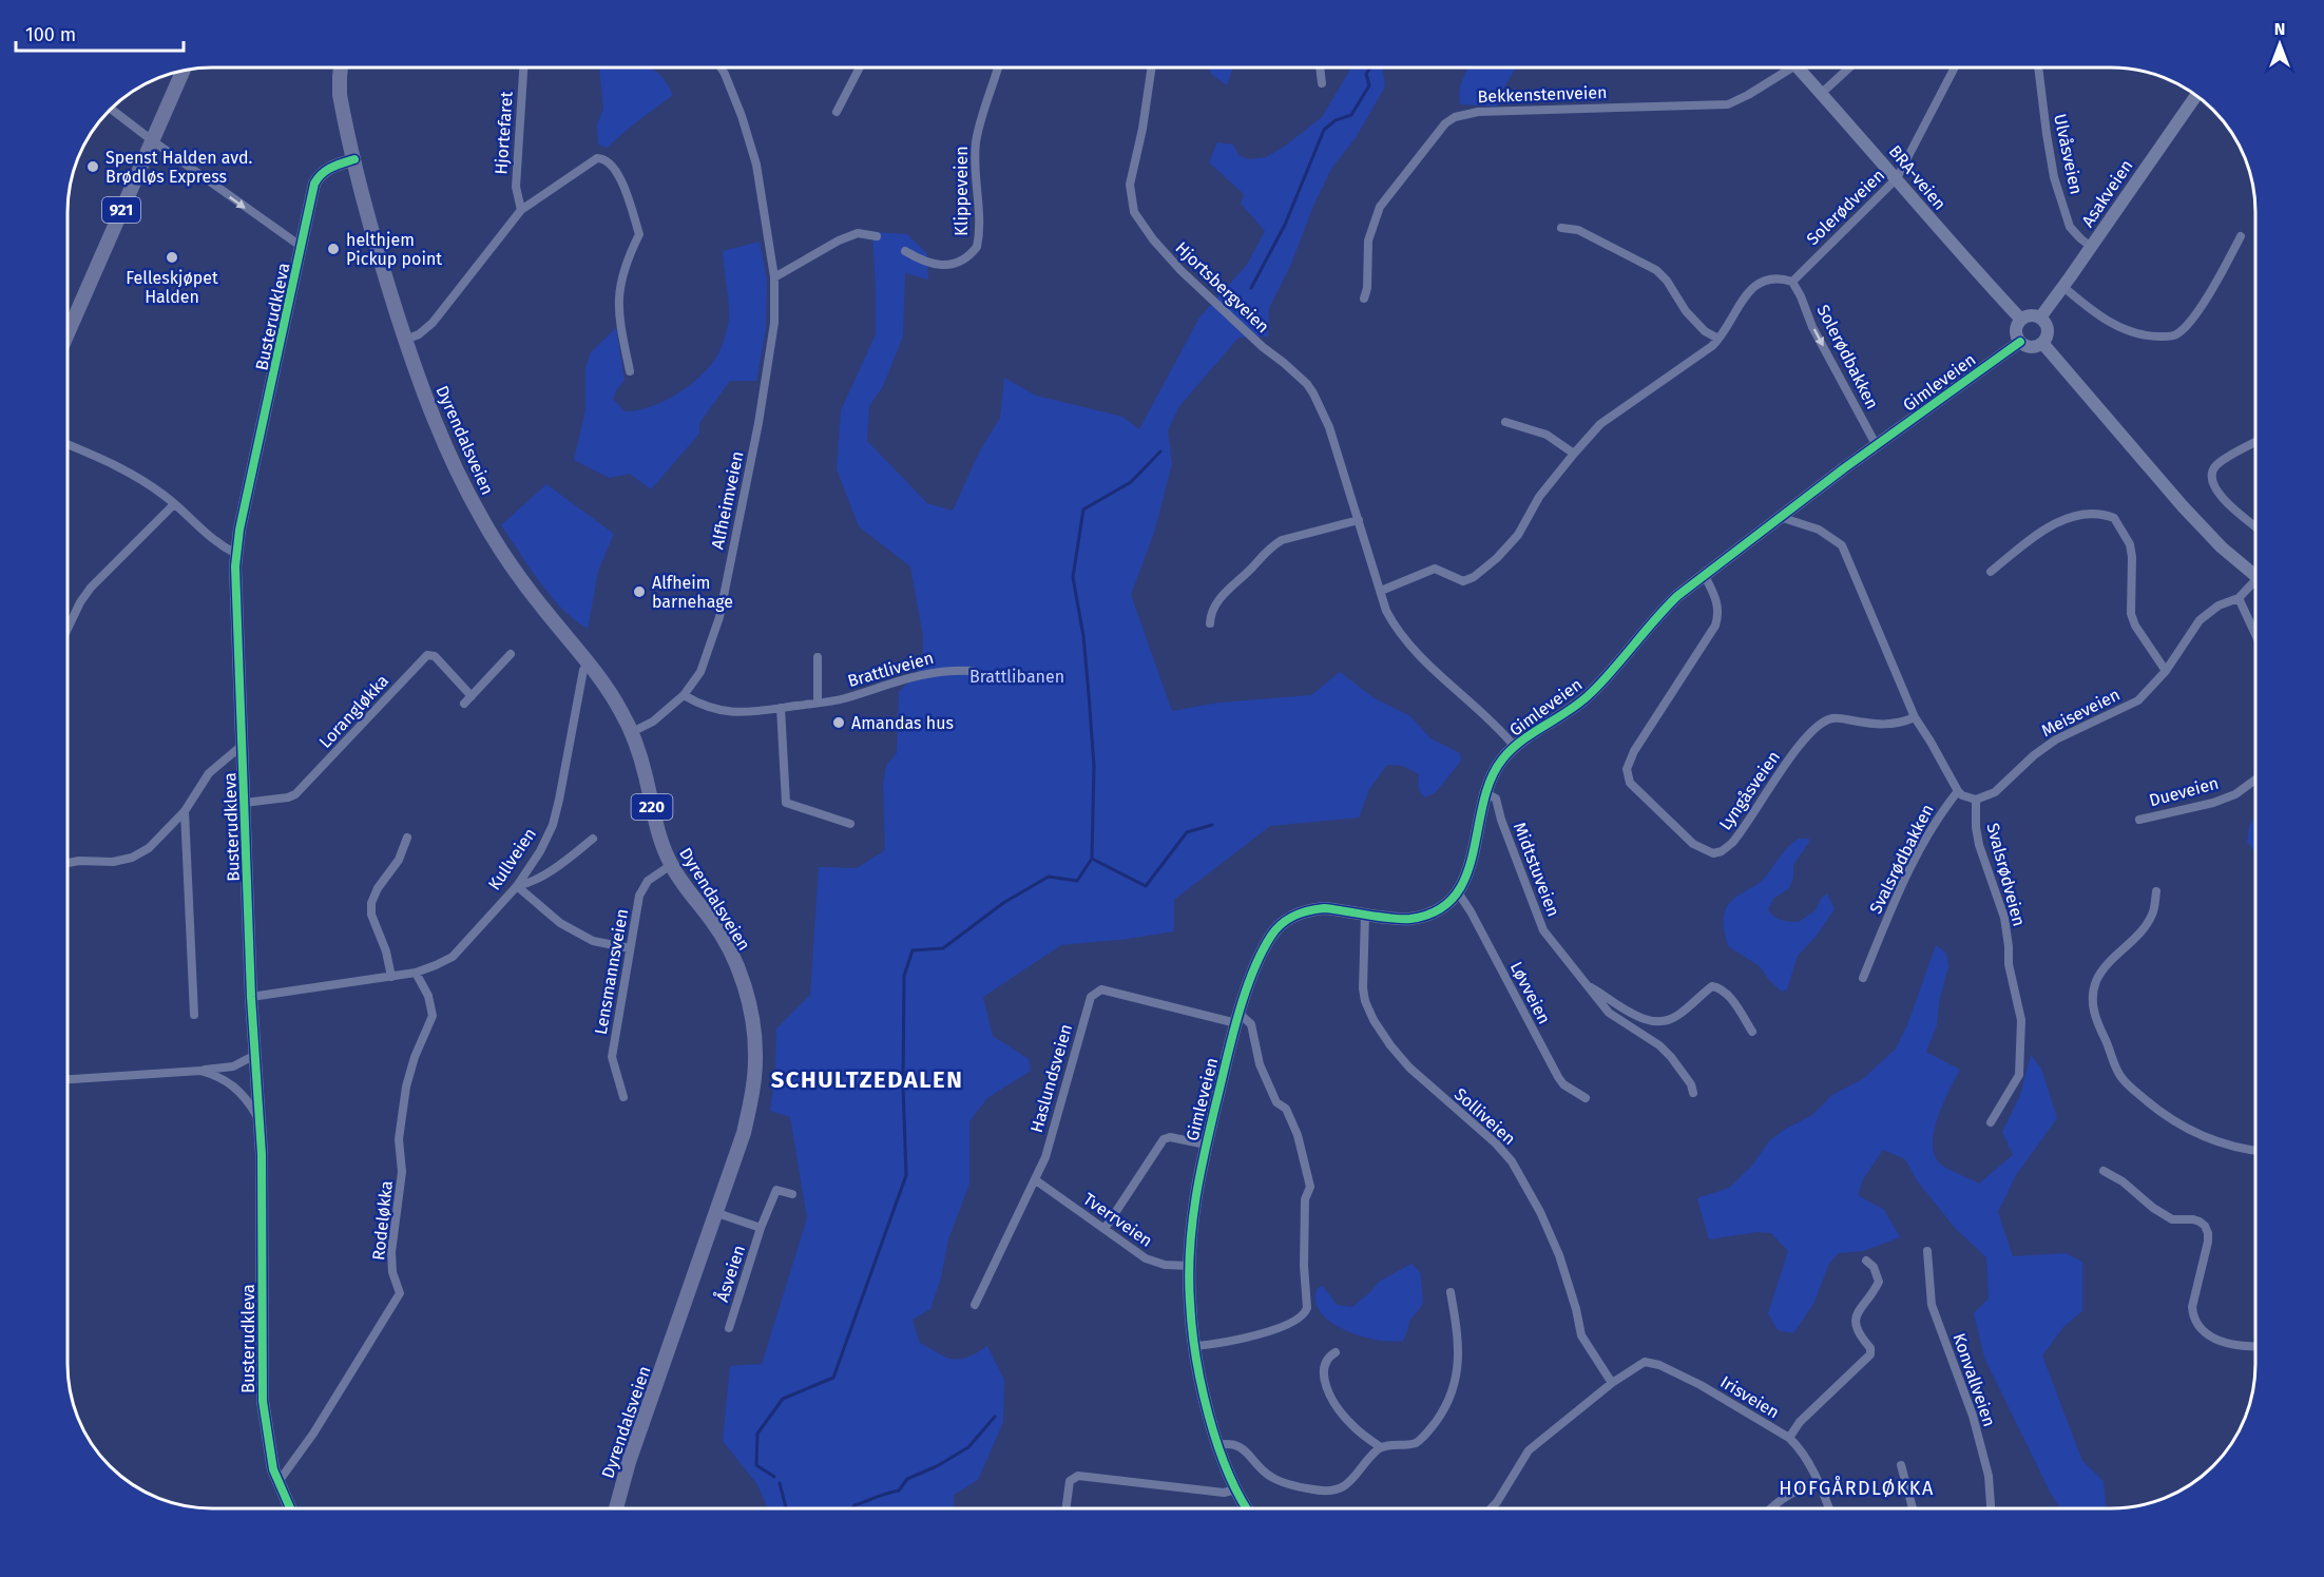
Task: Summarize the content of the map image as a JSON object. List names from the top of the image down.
{
  "streets": {
    "main road": ["921", "Dyrendalsveien", "220"],
    "street": [
      "Bekkenstenveien",
      "Hjortefaret",
      "Ulvåsveien",
      "BRA-veien",
      "Klippeveien",
      "Asakveien",
      "Solerødveien",
      "Hjortsbergveien",
      "Busterudkleva",
      "Solerødbakken",
      "Gimleveien",
      "Alfheimveien",
      "Brattliveien",
      "Lorangløkka",
      "Meiseveien",
      "Lyngåsveien",
      "Dueveien",
      "Kullveien",
      "Svalsrødbakken",
      "Midtstuveien",
      "Svalsrødveien",
      "Lensmannsveien",
      "Løvveien",
      "Haslundsveien",
      "Solliveien",
      "Tverrveien",
      "Rodeløkka",
      "Åsveien",
      "Konvallveien",
      "Irisveien"
    ]
  },
  "crossings": [
    ["Ulvåsveien", "Asakveien"],
    ["BRA-veien", "Asakveien"],
    ["BRA-veien", "Solerødveien"],
    ["BRA-veien", "Gimleveien"],
    ["Asakveien", "Gimleveien"],
    ["Solerødveien", "Solerødbakken"],
    ["Hjortsbergveien", "Gimleveien"],
    ["Busterudkleva", "Dyrendalsveien"],
    ["Busterudkleva", "Lorangløkka"],
    ["Busterudkleva", "Kullveien"],
    ["Busterudkleva", "Rodeløkka"],
    ["Solerødbakken", "Gimleveien"],
    ["Gimleveien", "Lyngåsveien"],
    ["Gimleveien", "Midtstuveien"],
    ["Gimleveien", "Løvveien"],
    ["Gimleveien", "Haslundsveien"],
    ["Gimleveien", "Solliveien"],
    ["Gimleveien", "Tverrveien"],
    ["Dyrendalsveien", "Alfheimveien"],
    ["Dyrendalsveien", "Kullveien"],
    ["Dyrendalsveien", "Lensmannsveien"],
    ["Dyrendalsveien", "Åsveien"],
    ["Alfheimveien", "Brattliveien"],
    ["Meiseveien", "Svalsrødveien"],
    ["Kullveien", "Rodeløkka"],
    ["Haslundsveien", "Tverrveien"],
    ["Solliveien", "Irisveien"]
  ],
  "one_way": ["Solerødbakken"],
  "districts": ["SCHULTZEDALEN", "HOFGÅRDLØKKA"],
  "parks": ["Brattlibanen"],
  "places": [
    "Spenst Halden avd. Brødløs Express",
    "helthjem Pickup point",
    "Felleskjøpet Halden",
    "Alfheim barnehage",
    "Amandas hus"
  ],
  "scale_bar": "100 m",
  "north": "top"
}
